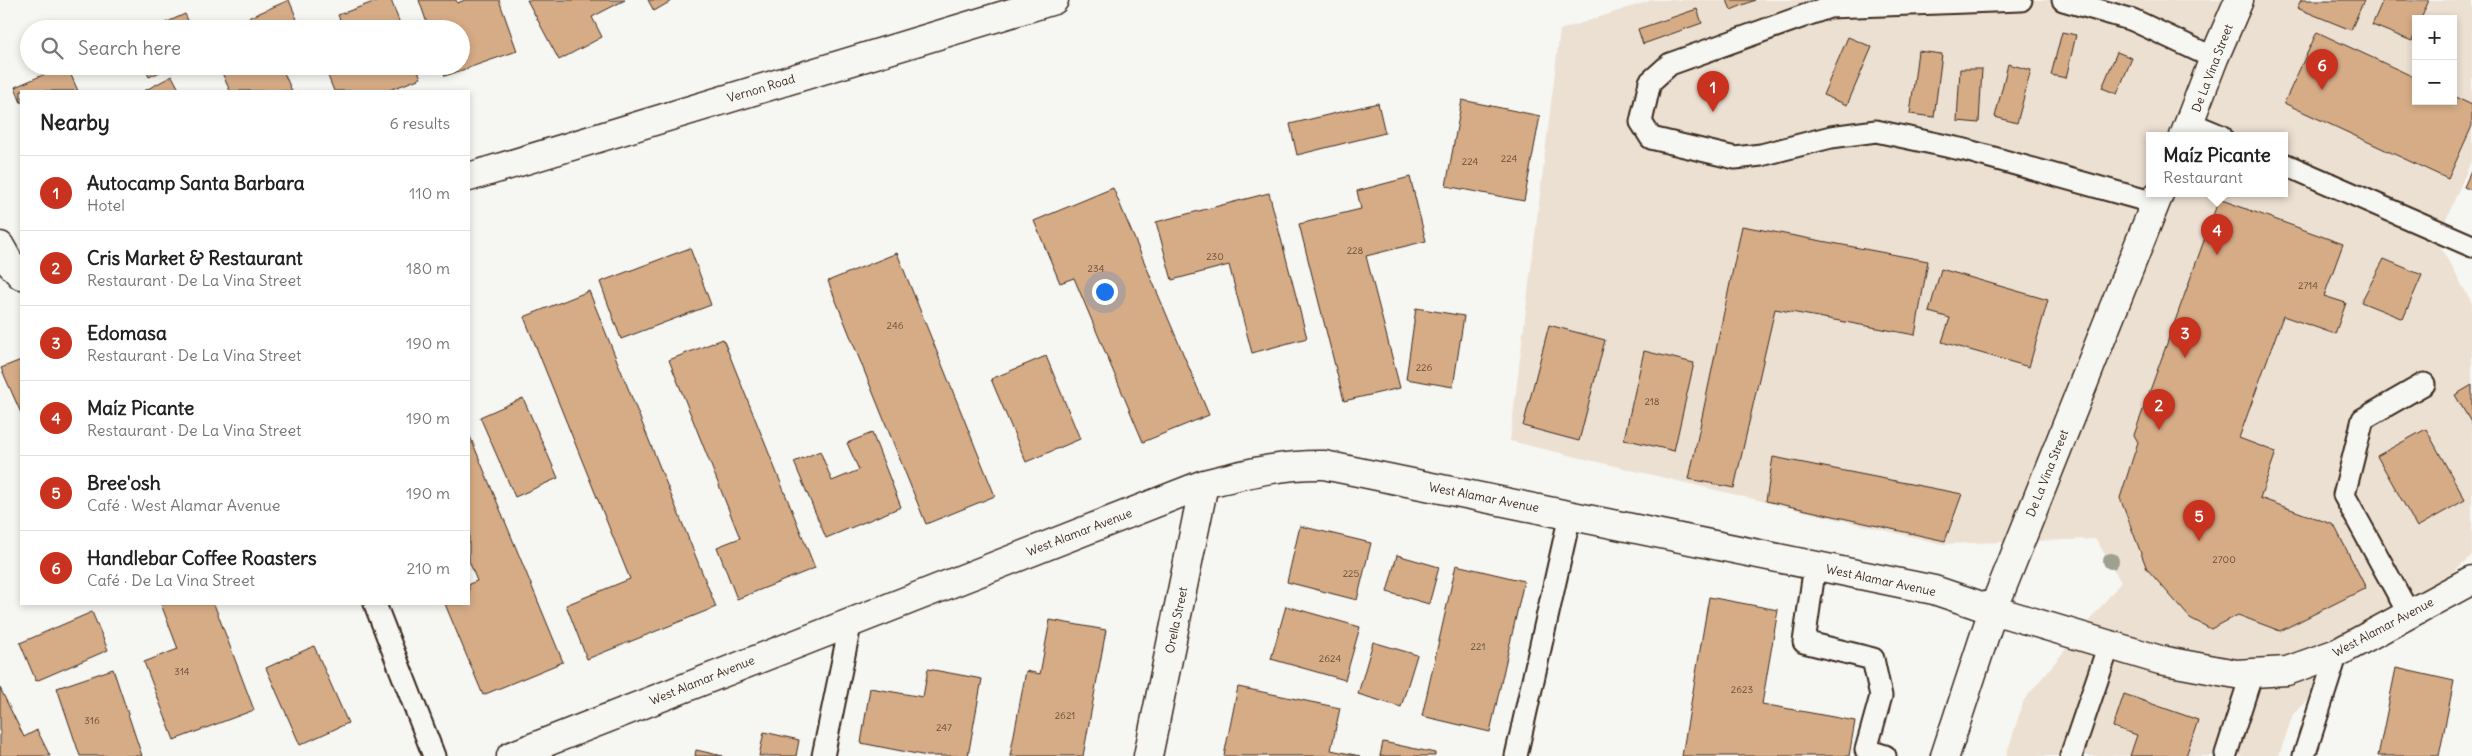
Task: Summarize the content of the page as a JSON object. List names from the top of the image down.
{
  "streets": {
    "street": [
      "De La Vina Street",
      "Vernon Road",
      "West Alamar Avenue",
      "Orella Street"
    ]
  },
  "crossings": [
    ["De La Vina Street", "West Alamar Avenue"],
    ["West Alamar Avenue", "Orella Street"]
  ],
  "house_numbers": [
    "224",
    "224",
    "228",
    "230",
    "234",
    "2714",
    "246",
    "226",
    "218",
    "2700",
    "225",
    "221",
    "2624",
    "314",
    "2623",
    "2621",
    "316",
    "247"
  ],
  "page": {
    "map_buttons": ["+", "−"],
    "search": "Search here",
    "pins": [
      "6",
      "1",
      "4",
      "3",
      "2",
      "5"
    ],
    "heading": ["Nearby", "6 results"],
    "popup": ["Maíz Picante", "Restaurant"],
    "list": [
      {
        "mark": "1",
        "name": "Autocamp Santa Barbara",
        "note": "Hotel",
        "value": "110 m"
      },
      {
        "mark": "2",
        "name": "Cris Market & Restaurant",
        "note": "Restaurant · De La Vina Street",
        "value": "180 m"
      },
      {
        "mark": "3",
        "name": "Edomasa",
        "note": "Restaurant · De La Vina Street",
        "value": "190 m"
      },
      {
        "mark": "4",
        "name": "Maíz Picante",
        "note": "Restaurant · De La Vina Street",
        "value": "190 m"
      },
      {
        "mark": "5",
        "name": "Bree'osh",
        "note": "Café · West Alamar Avenue",
        "value": "190 m"
      },
      {
        "mark": "6",
        "name": "Handlebar Coffee Roasters",
        "note": "Café · De La Vina Street",
        "value": "210 m"
      }
    ]
  }
}
